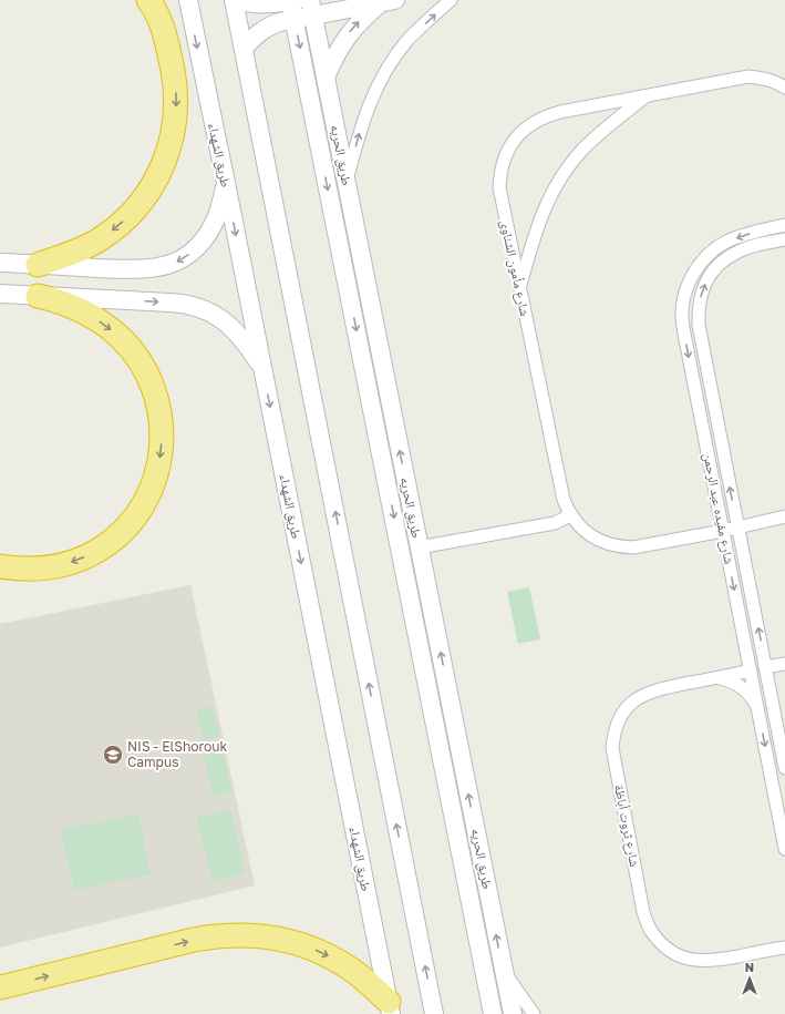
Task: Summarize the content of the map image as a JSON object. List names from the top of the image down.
{
  "streets": {
    "main road": ["طريق الشهداء", "طريق الحريه"],
    "street": ["شارع مأمون الشناوى", "شارع مفيده عبد الرحمن", "شارع ثروت أباظة"]
  },
  "crossings": [
    ["شارع مأمون الشناوى", "شارع مفيده عبد الرحمن"],
    ["شارع مفيده عبد الرحمن", "شارع ثروت أباظة"]
  ],
  "places": {
    "school or university": ["NIS - ElShorouk Campus"]
  },
  "north": "top"
}
